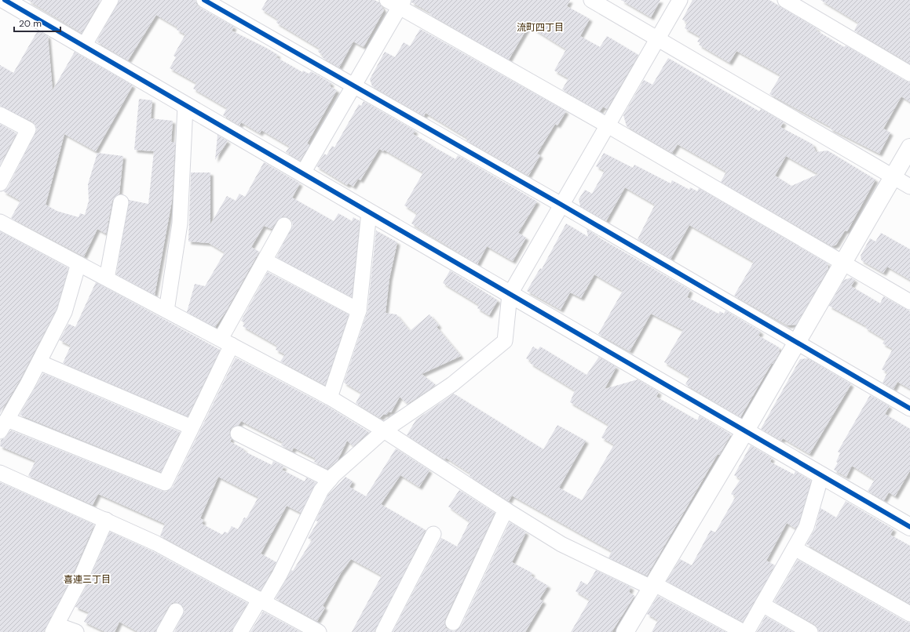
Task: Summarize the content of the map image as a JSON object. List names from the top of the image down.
{
  "districts": ["流町四丁目", "喜連三丁目"],
  "scale_bar": "20 m"
}
